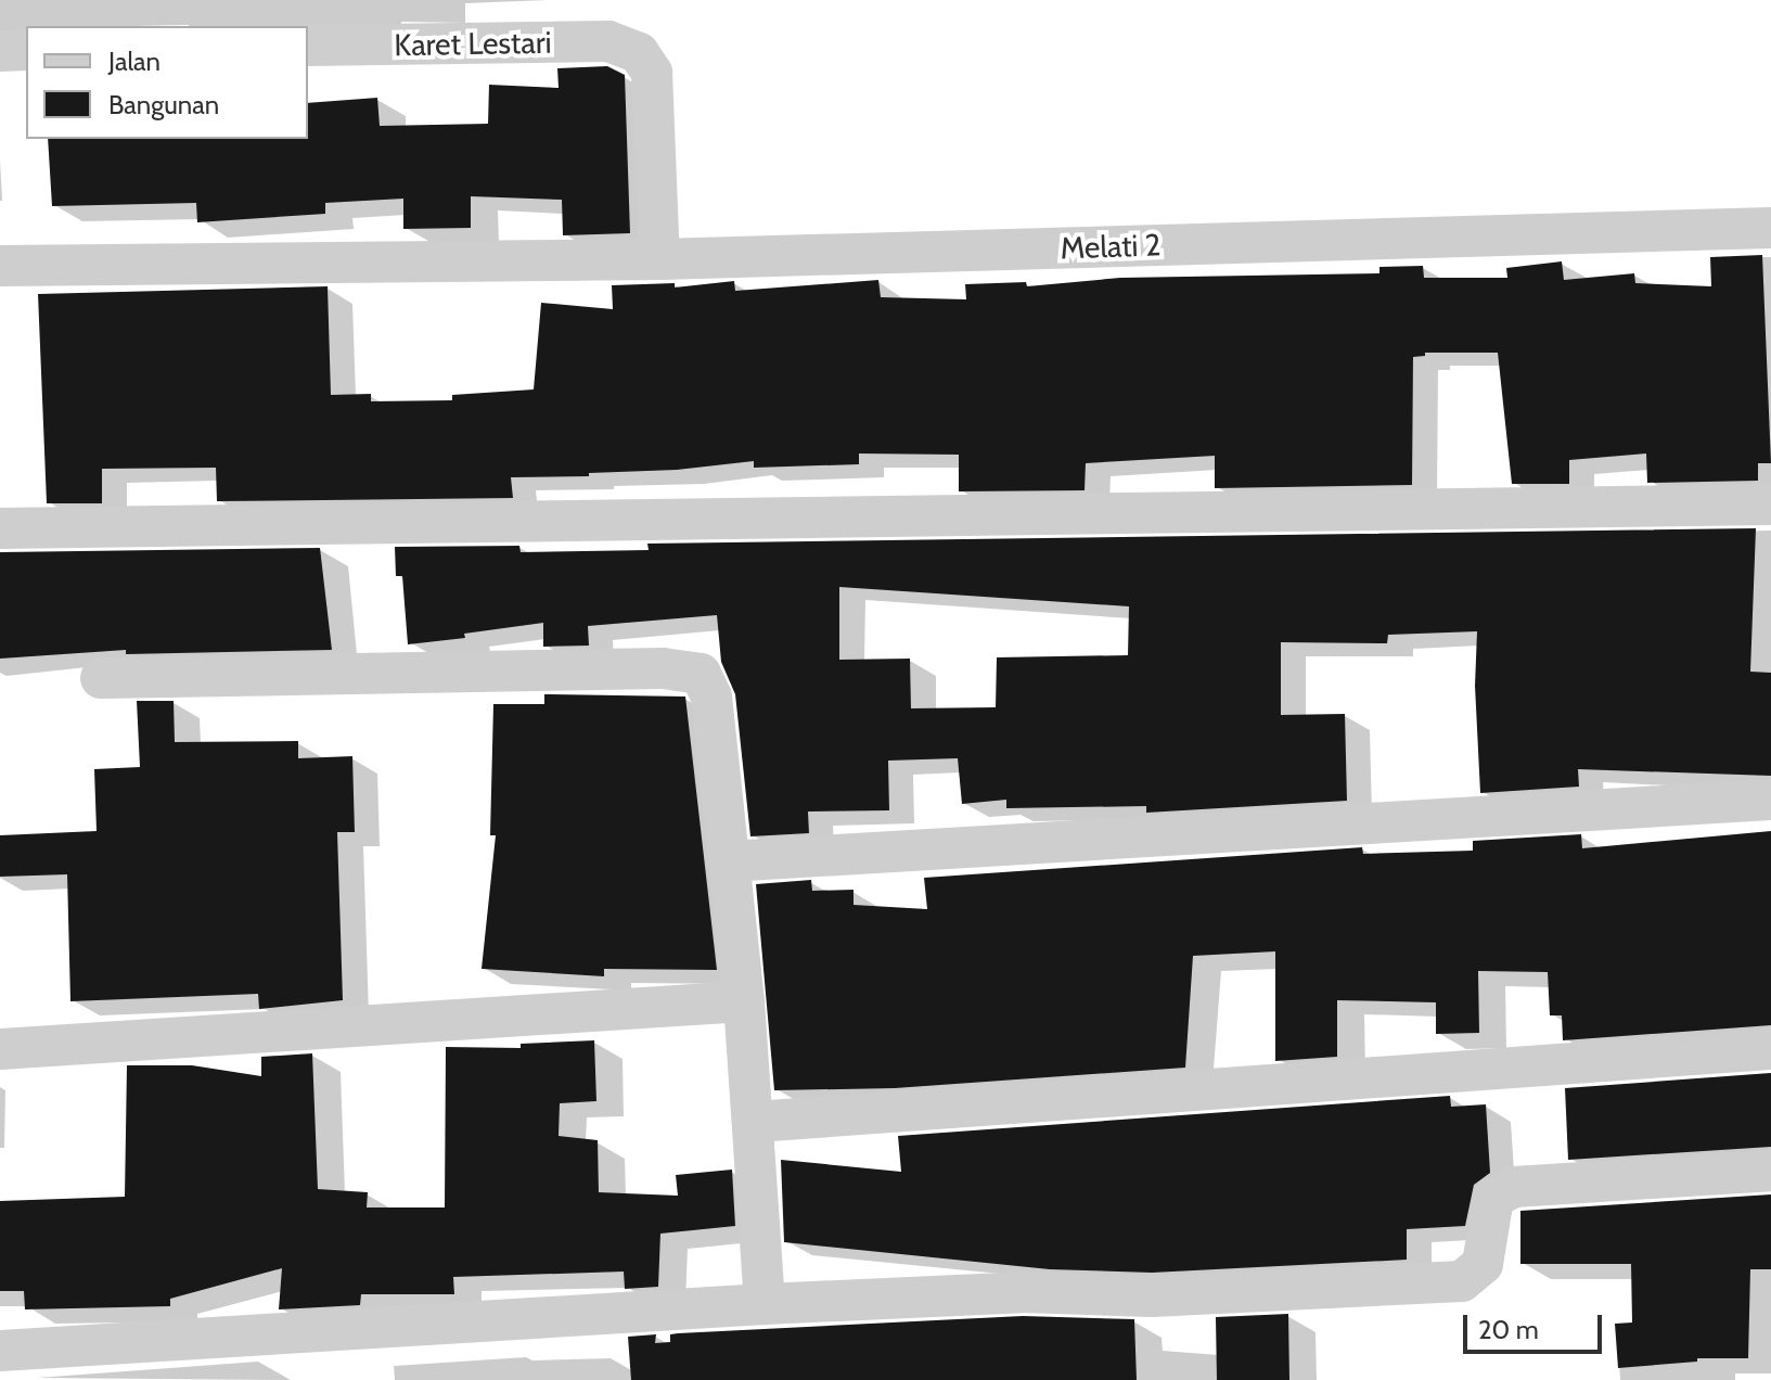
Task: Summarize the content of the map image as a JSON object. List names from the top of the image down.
{
  "streets": {
    "street": ["Karet Lestari", "Melati 2"]
  },
  "crossings": [
    ["Karet Lestari", "Melati 2"]
  ],
  "legend": ["Jalan", "Bangunan"],
  "scale_bar": "20 m"
}
